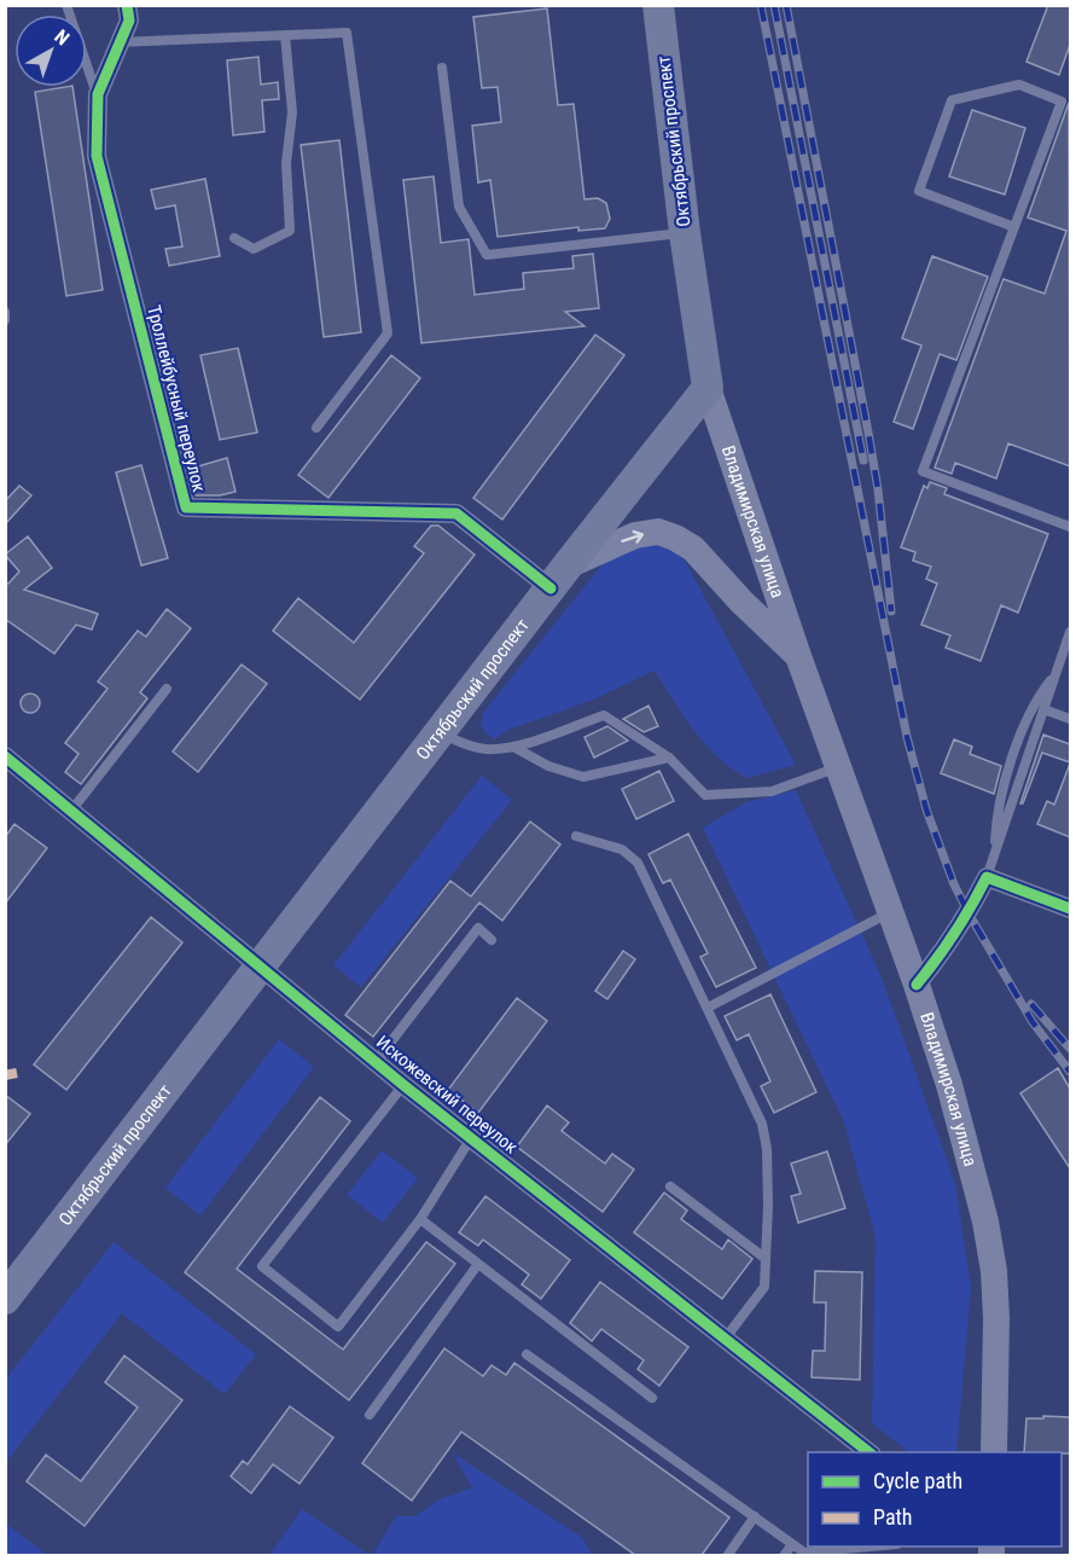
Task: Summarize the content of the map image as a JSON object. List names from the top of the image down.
{
  "streets": {
    "main road": ["Октябрьский проспект", "Владимирская улица"],
    "street": ["Троллейбусный переулок", "Искожевский переулок"]
  },
  "crossings": [
    ["Октябрьский проспект", "Троллейбусный переулок"],
    ["Октябрьский проспект", "Владимирская улица"],
    ["Октябрьский проспект", "Искожевский переулок"],
    ["Троллейбусный переулок", "Владимирская улица"]
  ],
  "legend": ["Cycle path", "Path"],
  "north": "top right"
}
